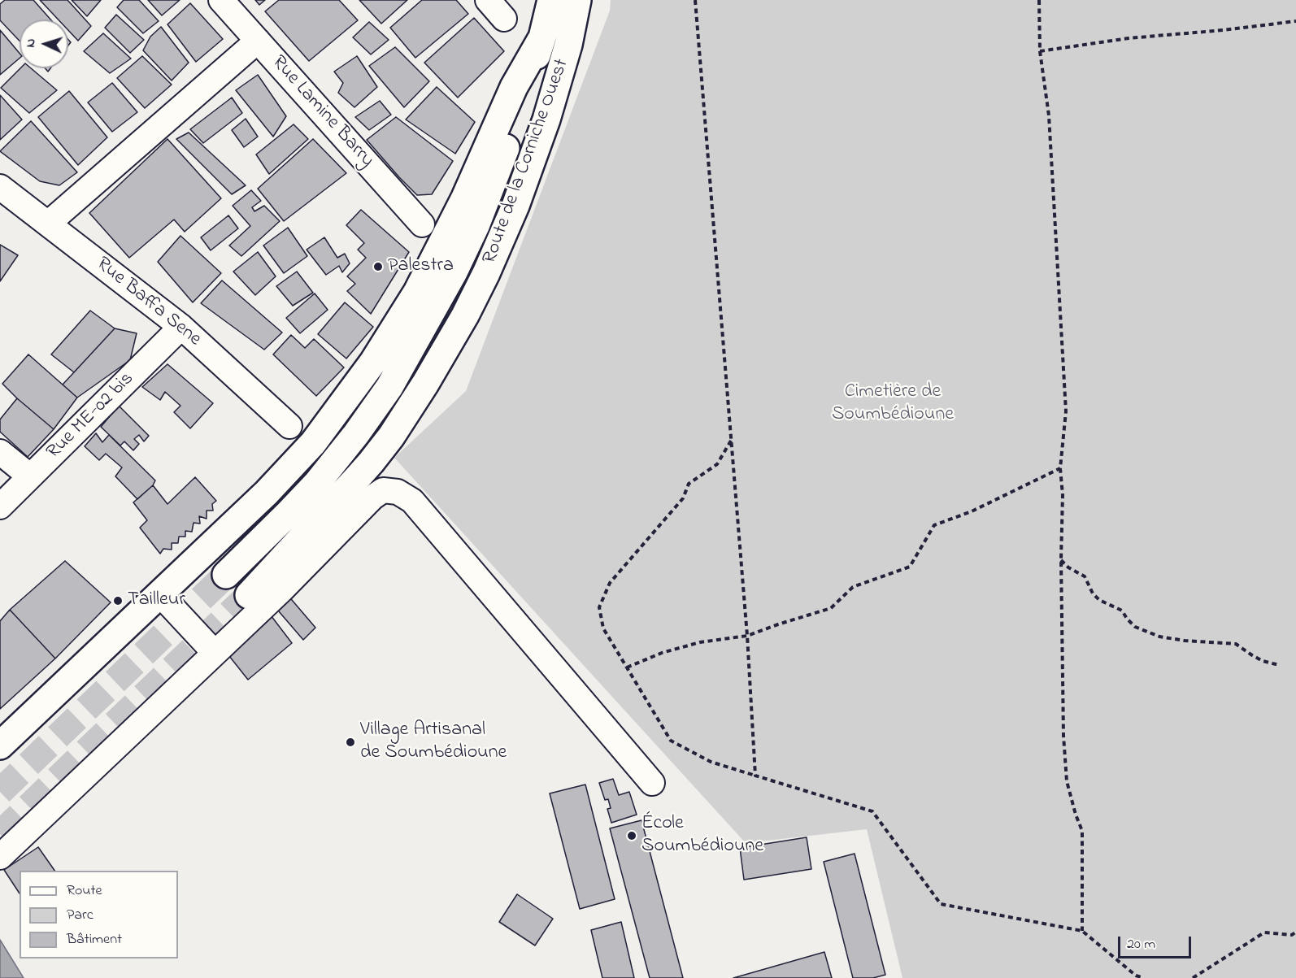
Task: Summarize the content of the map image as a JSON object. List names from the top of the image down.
{
  "streets": {
    "highway": ["Route de la Corniche Ouest"],
    "street": ["Rue Lamine Barry", "Rue Baffa Sene", "Rue ME-02 bis"]
  },
  "crossings": [
    ["Rue Baffa Sene", "Rue ME-02 bis"]
  ],
  "parks": ["Cimetière de Soumbédioune"],
  "places": [
    "Palestra",
    "Tailleur",
    "Village Artisanal de Soumbédioune",
    "École Soumbédioune"
  ],
  "legend": ["Route", "Parc", "Bâtiment"],
  "scale_bar": "20 m",
  "north": "left"
}
